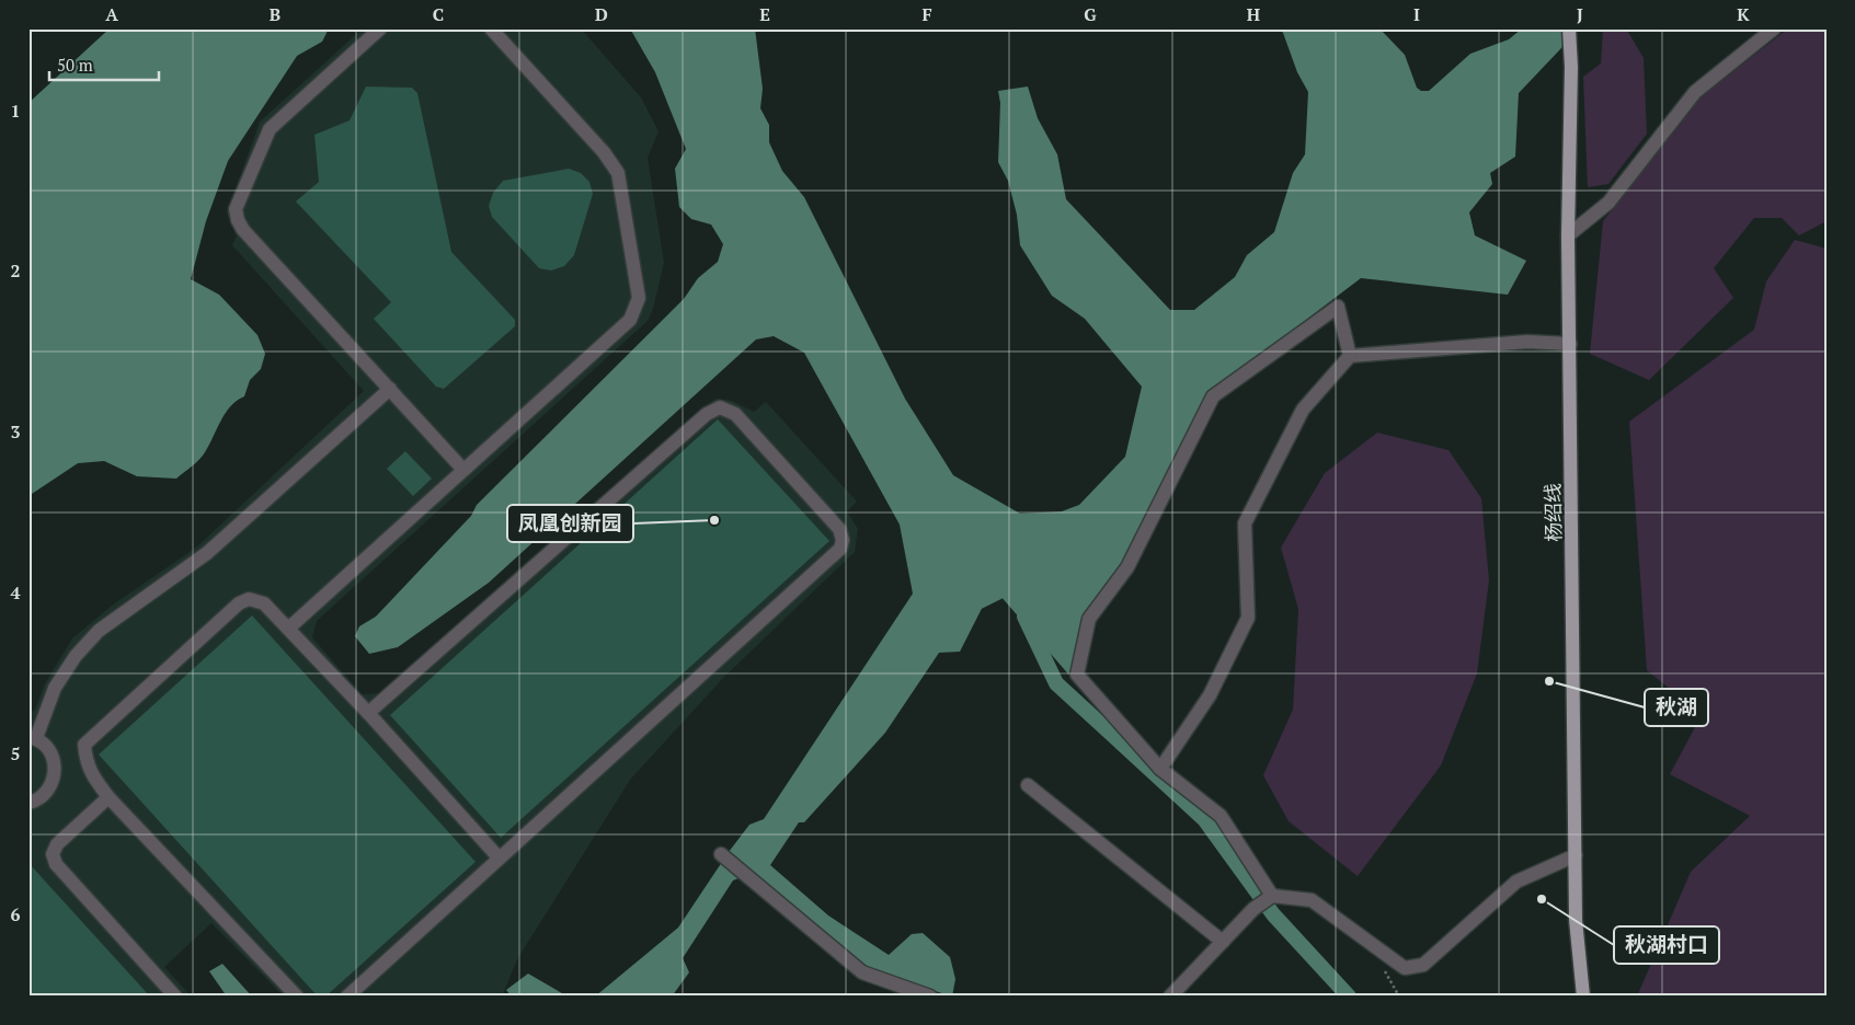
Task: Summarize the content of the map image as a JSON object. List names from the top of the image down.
{
  "streets": {
    "main road": ["杨绍线"]
  },
  "places": ["凤凰创新园", "秋湖", "秋湖村口"],
  "scale_bar": "50 m",
  "grid": {
    "columns": [
      "A",
      "B",
      "C",
      "D",
      "E",
      "F",
      "G",
      "H",
      "I",
      "J",
      "K"
    ],
    "rows": [
      "1",
      "2",
      "3",
      "4",
      "5",
      "6"
    ]
  }
}
